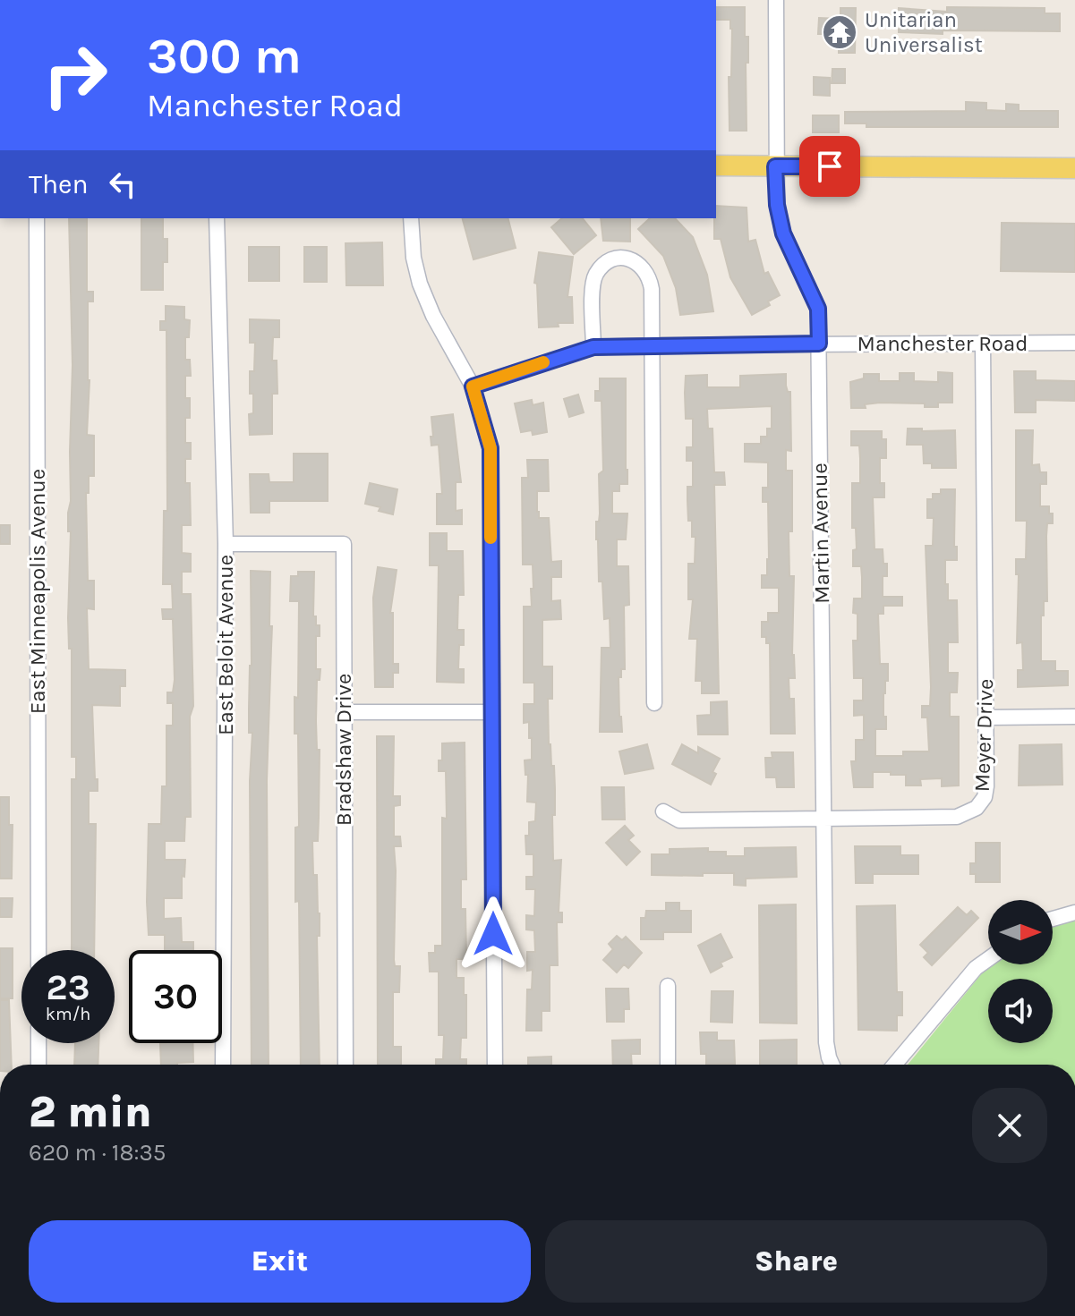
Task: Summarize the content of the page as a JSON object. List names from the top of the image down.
{
  "streets": {
    "street": [
      "Manchester Road",
      "Martin Avenue",
      "East Minneapolis Avenue",
      "East Beloit Avenue",
      "Meyer Drive",
      "Bradshaw Drive"
    ]
  },
  "crossings": [
    ["Manchester Road", "Martin Avenue"],
    ["Manchester Road", "Meyer Drive"],
    ["Martin Avenue", "Meyer Drive"],
    ["East Beloit Avenue", "Bradshaw Drive"]
  ],
  "places": {
    "temple": ["Unitarian Universalist"]
  },
  "north": "right",
  "page": {
    "turn": ["300 m", "Manchester Road"],
    "then": "Then",
    "speed": "23 km/h",
    "limit": "30",
    "heading": ["2 min", "620 m · 18:35"],
    "buttons": ["Exit", "Share"]
  }
}
